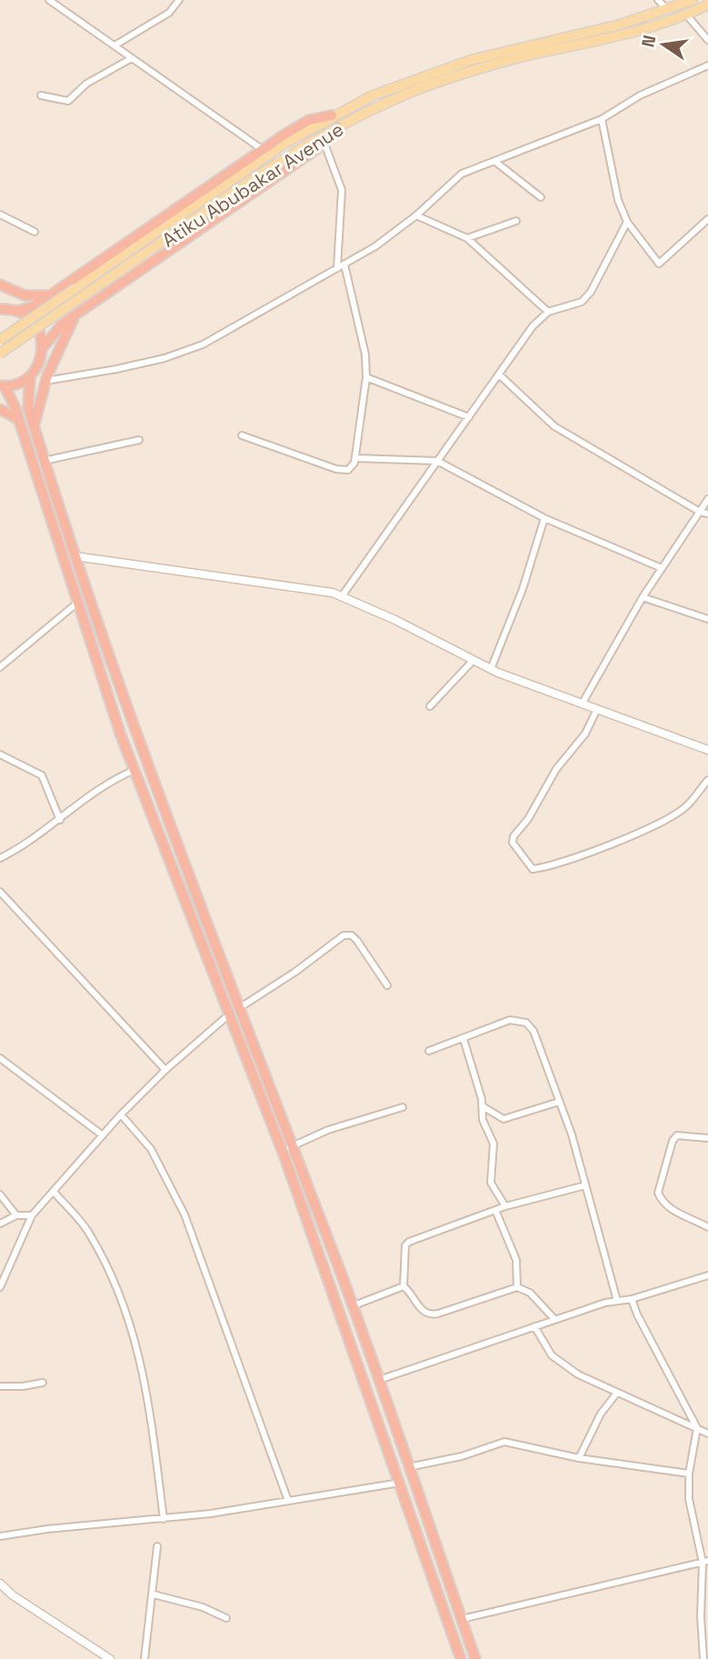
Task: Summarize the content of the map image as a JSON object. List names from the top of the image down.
{
  "streets": {
    "main road": ["Atiku Abubakar Avenue"]
  },
  "north": "left"
}
